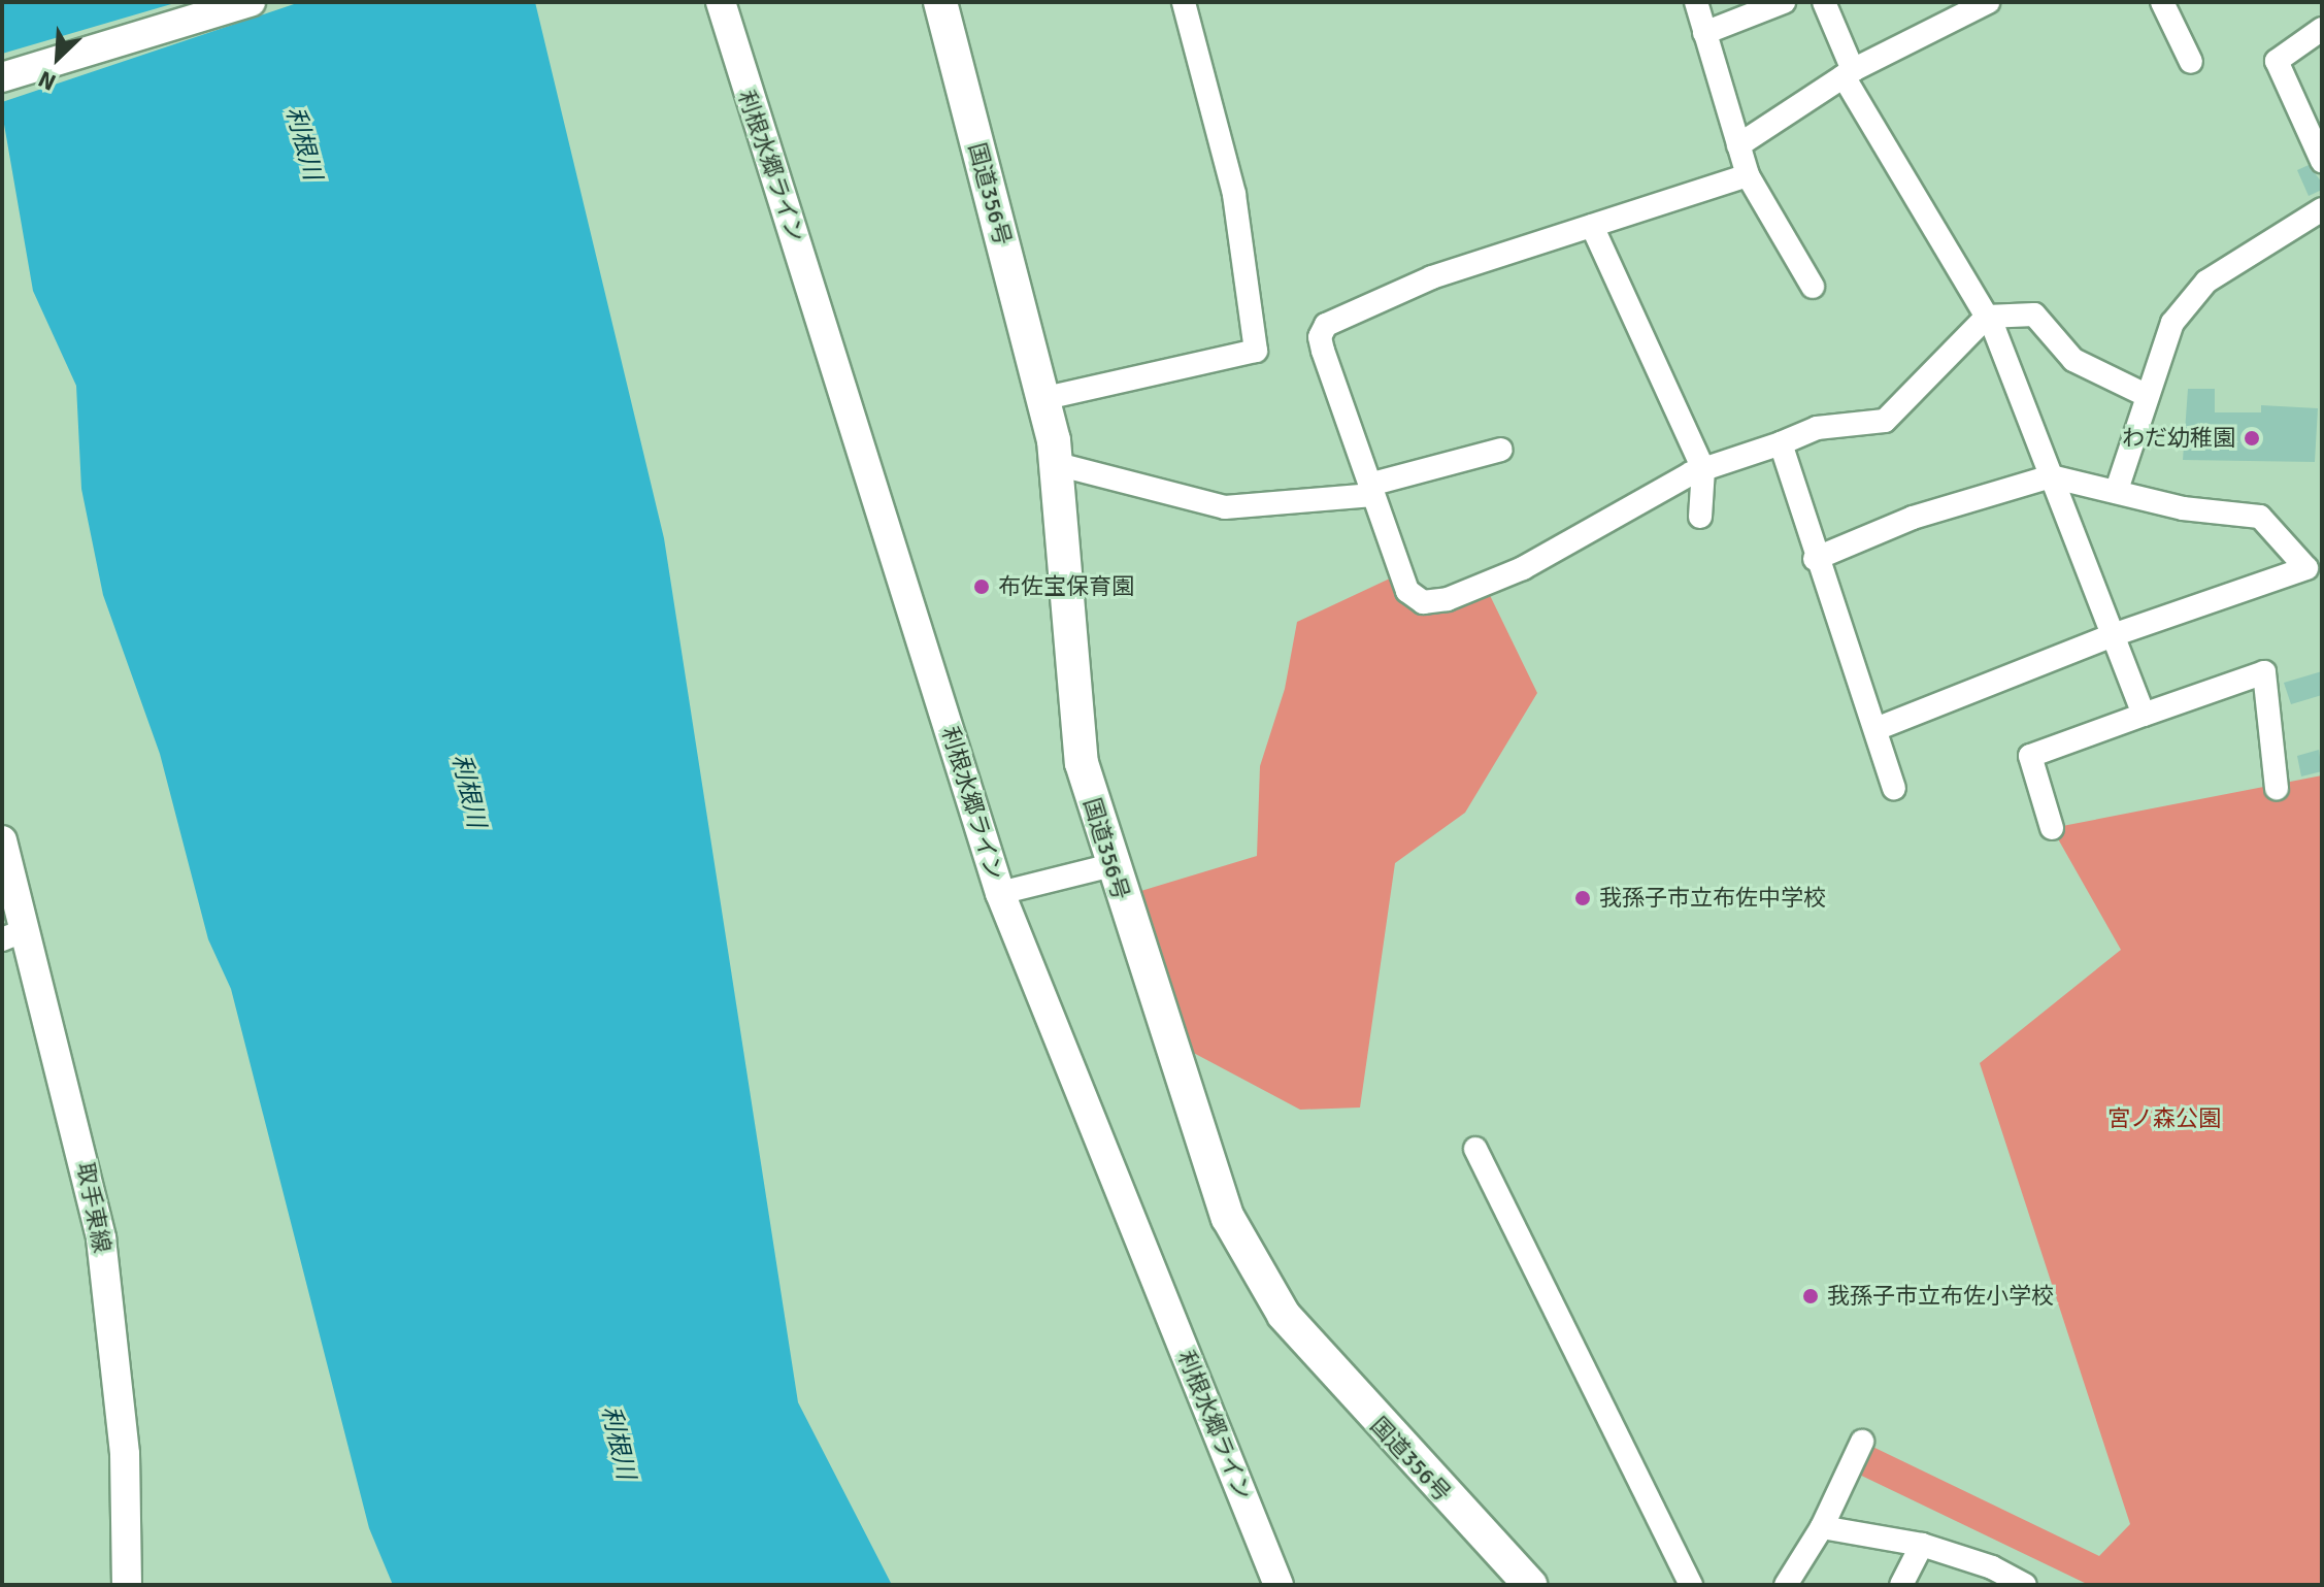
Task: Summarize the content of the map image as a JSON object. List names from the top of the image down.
{
  "streets": {
    "highway": ["国道356号"],
    "main road": ["利根水郷ライン", "取手東線"]
  },
  "water": ["利根川"],
  "parks": ["宮ノ森公園"],
  "places": [
    "わだ幼稚園",
    "布佐宝保育園",
    "我孫子市立布佐中学校",
    "我孫子市立布佐小学校"
  ],
  "north": "bottom left"
}
